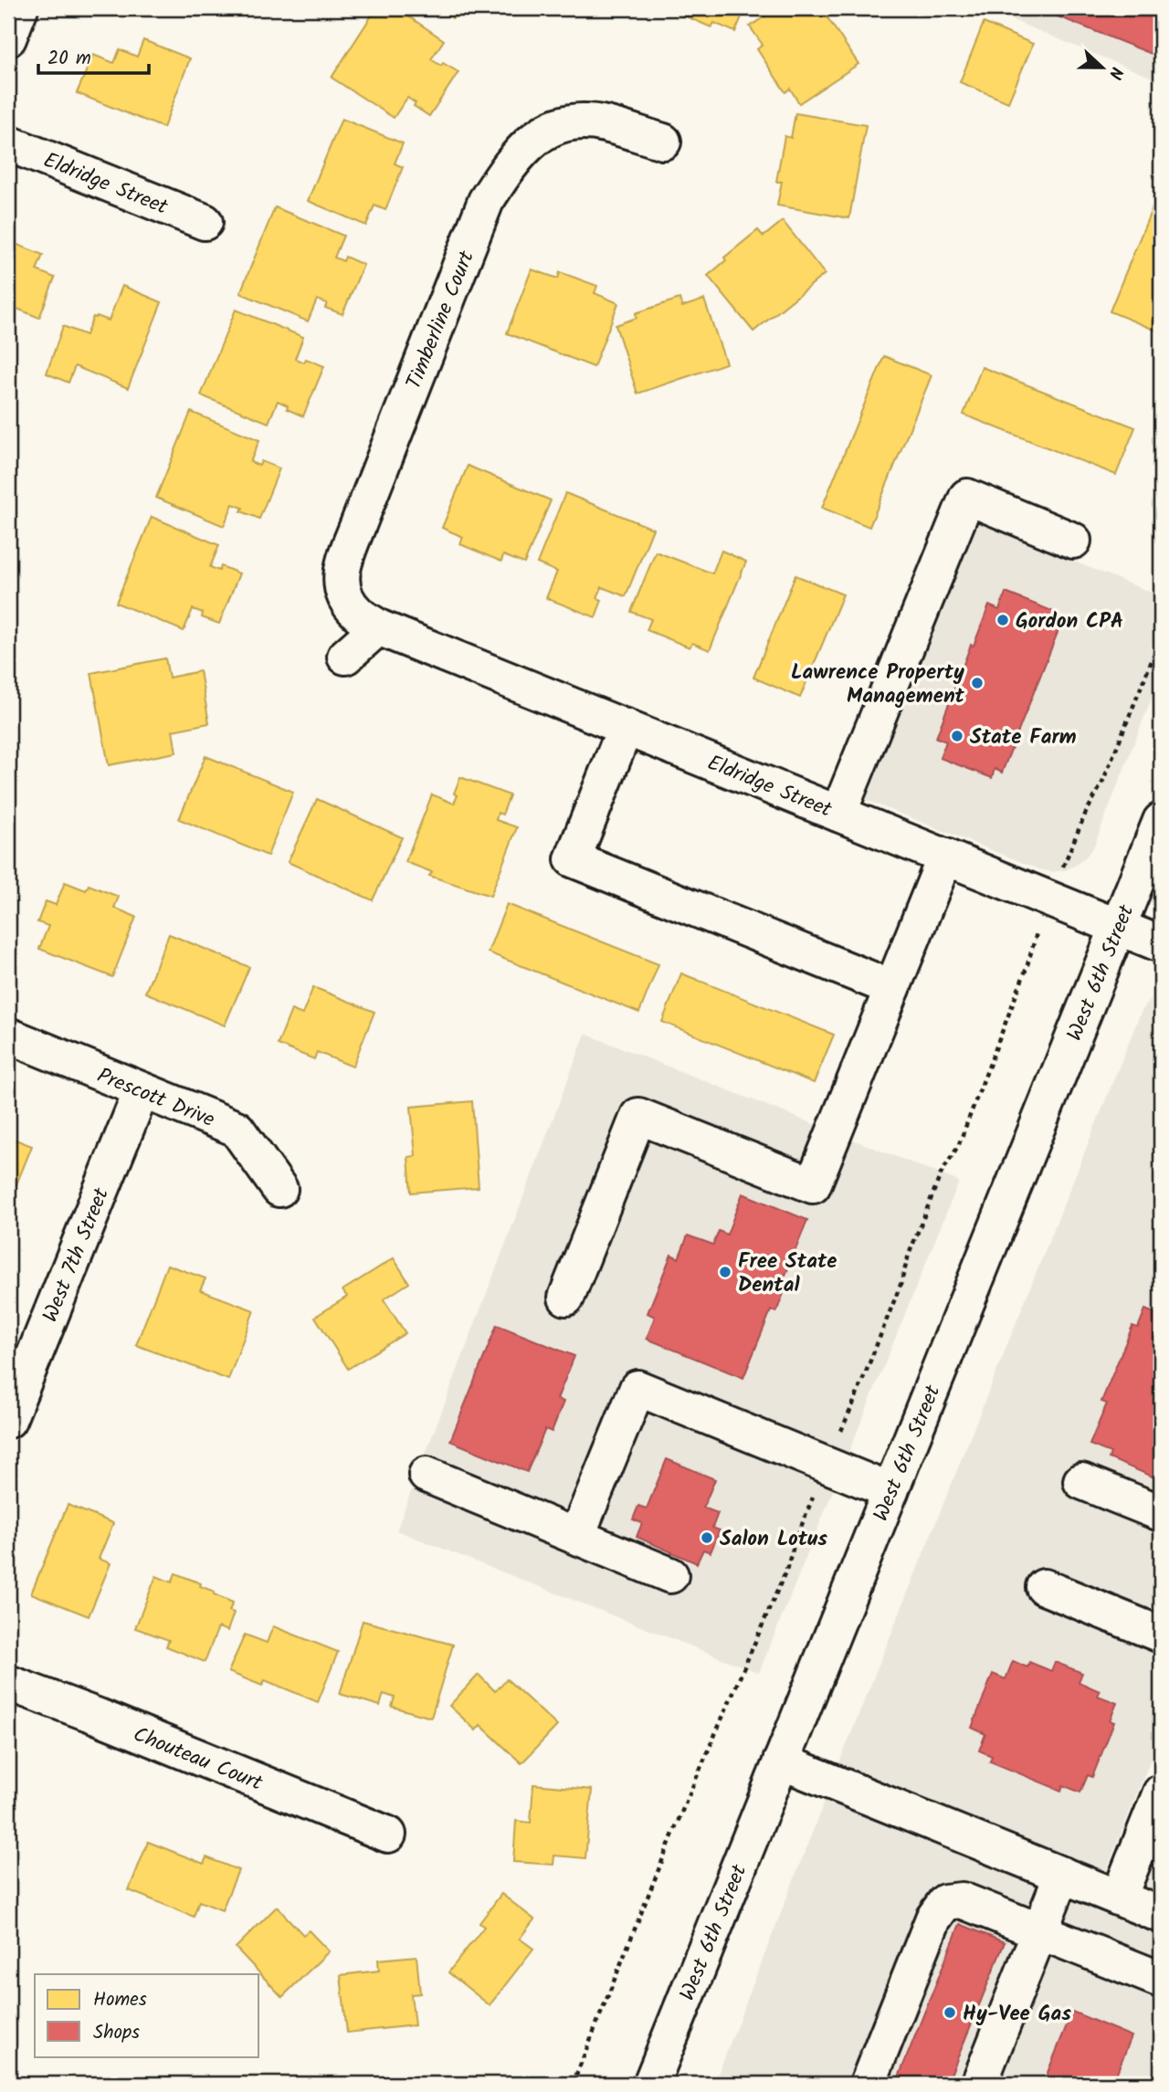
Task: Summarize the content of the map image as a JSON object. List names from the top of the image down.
{
  "streets": {
    "street": [
      "Eldridge Street",
      "Timberline Court",
      "West 6th Street",
      "Prescott Drive",
      "West 7th Street",
      "Chouteau Court"
    ]
  },
  "crossings": [
    ["Eldridge Street", "Timberline Court"],
    ["Eldridge Street", "West 6th Street"],
    ["Prescott Drive", "West 7th Street"]
  ],
  "places": [
    "Gordon CPA",
    "Lawrence Property Management",
    "State Farm",
    "Free State Dental",
    "Salon Lotus",
    "Hy-Vee Gas"
  ],
  "legend": ["Homes", "Shops"],
  "scale_bar": "20 m",
  "north": "right"
}
